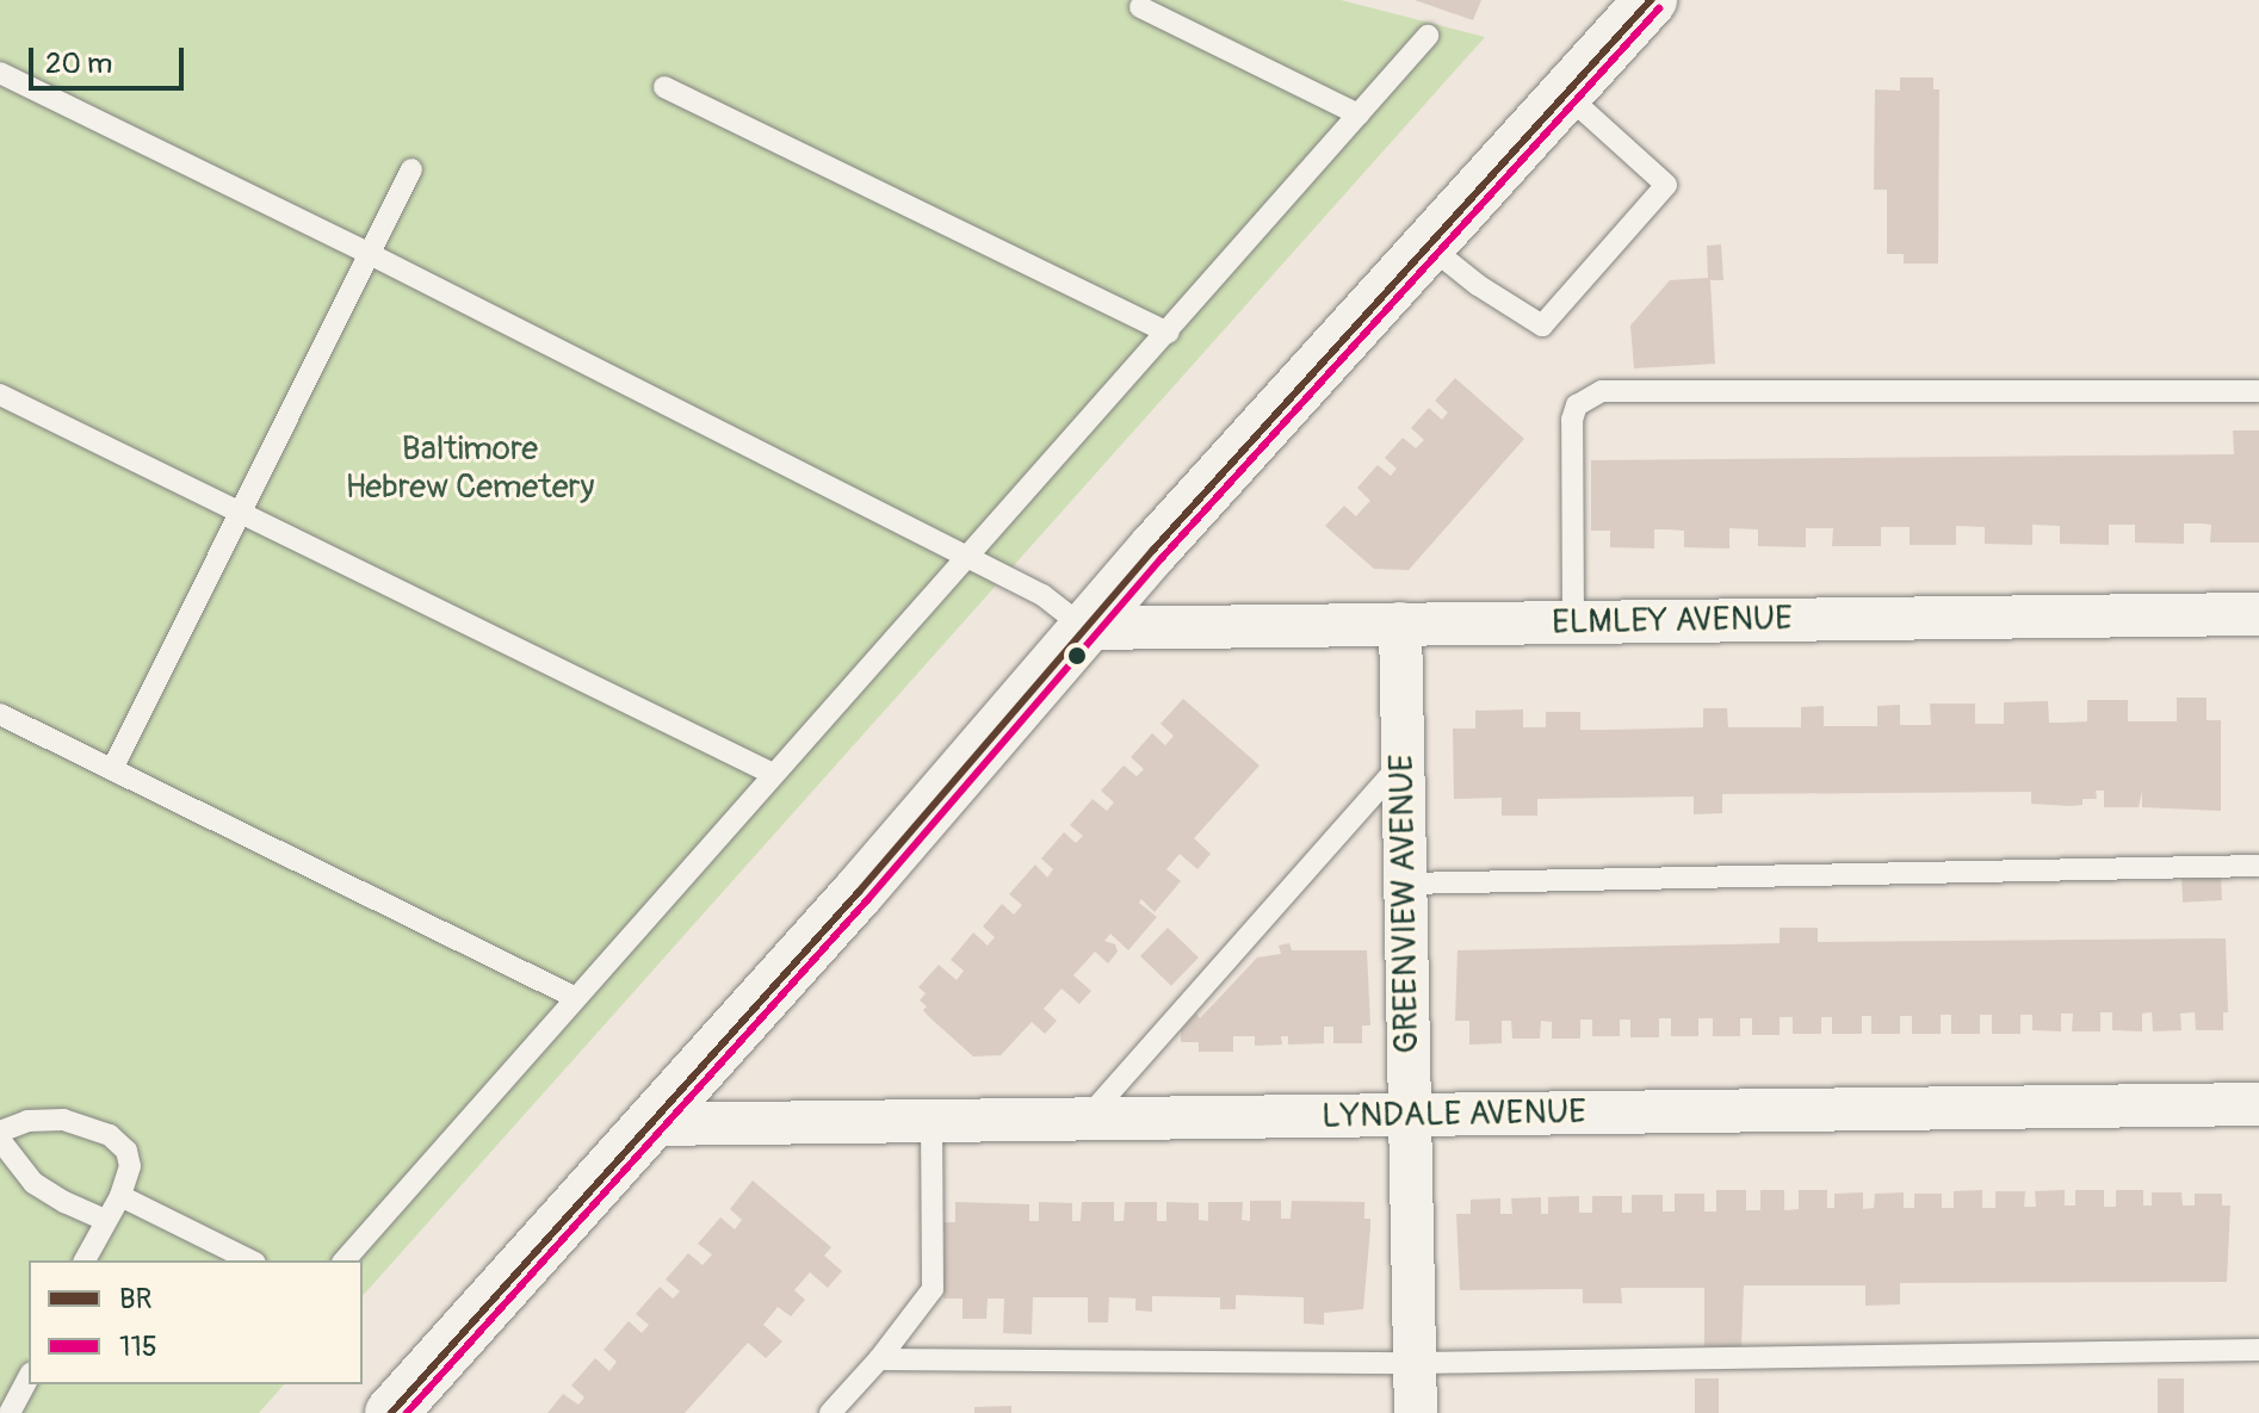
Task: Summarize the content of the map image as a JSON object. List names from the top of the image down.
{
  "streets": {
    "street": ["ELMLEY AVENUE", "GREENVIEW AVENUE", "LYNDALE AVENUE"]
  },
  "crossings": [
    ["ELMLEY AVENUE", "GREENVIEW AVENUE"],
    ["GREENVIEW AVENUE", "LYNDALE AVENUE"]
  ],
  "parks": ["Baltimore Hebrew Cemetery"],
  "lines": ["transit line BR", "transit line 115"],
  "legend": ["BR", "115"],
  "scale_bar": "20 m"
}
